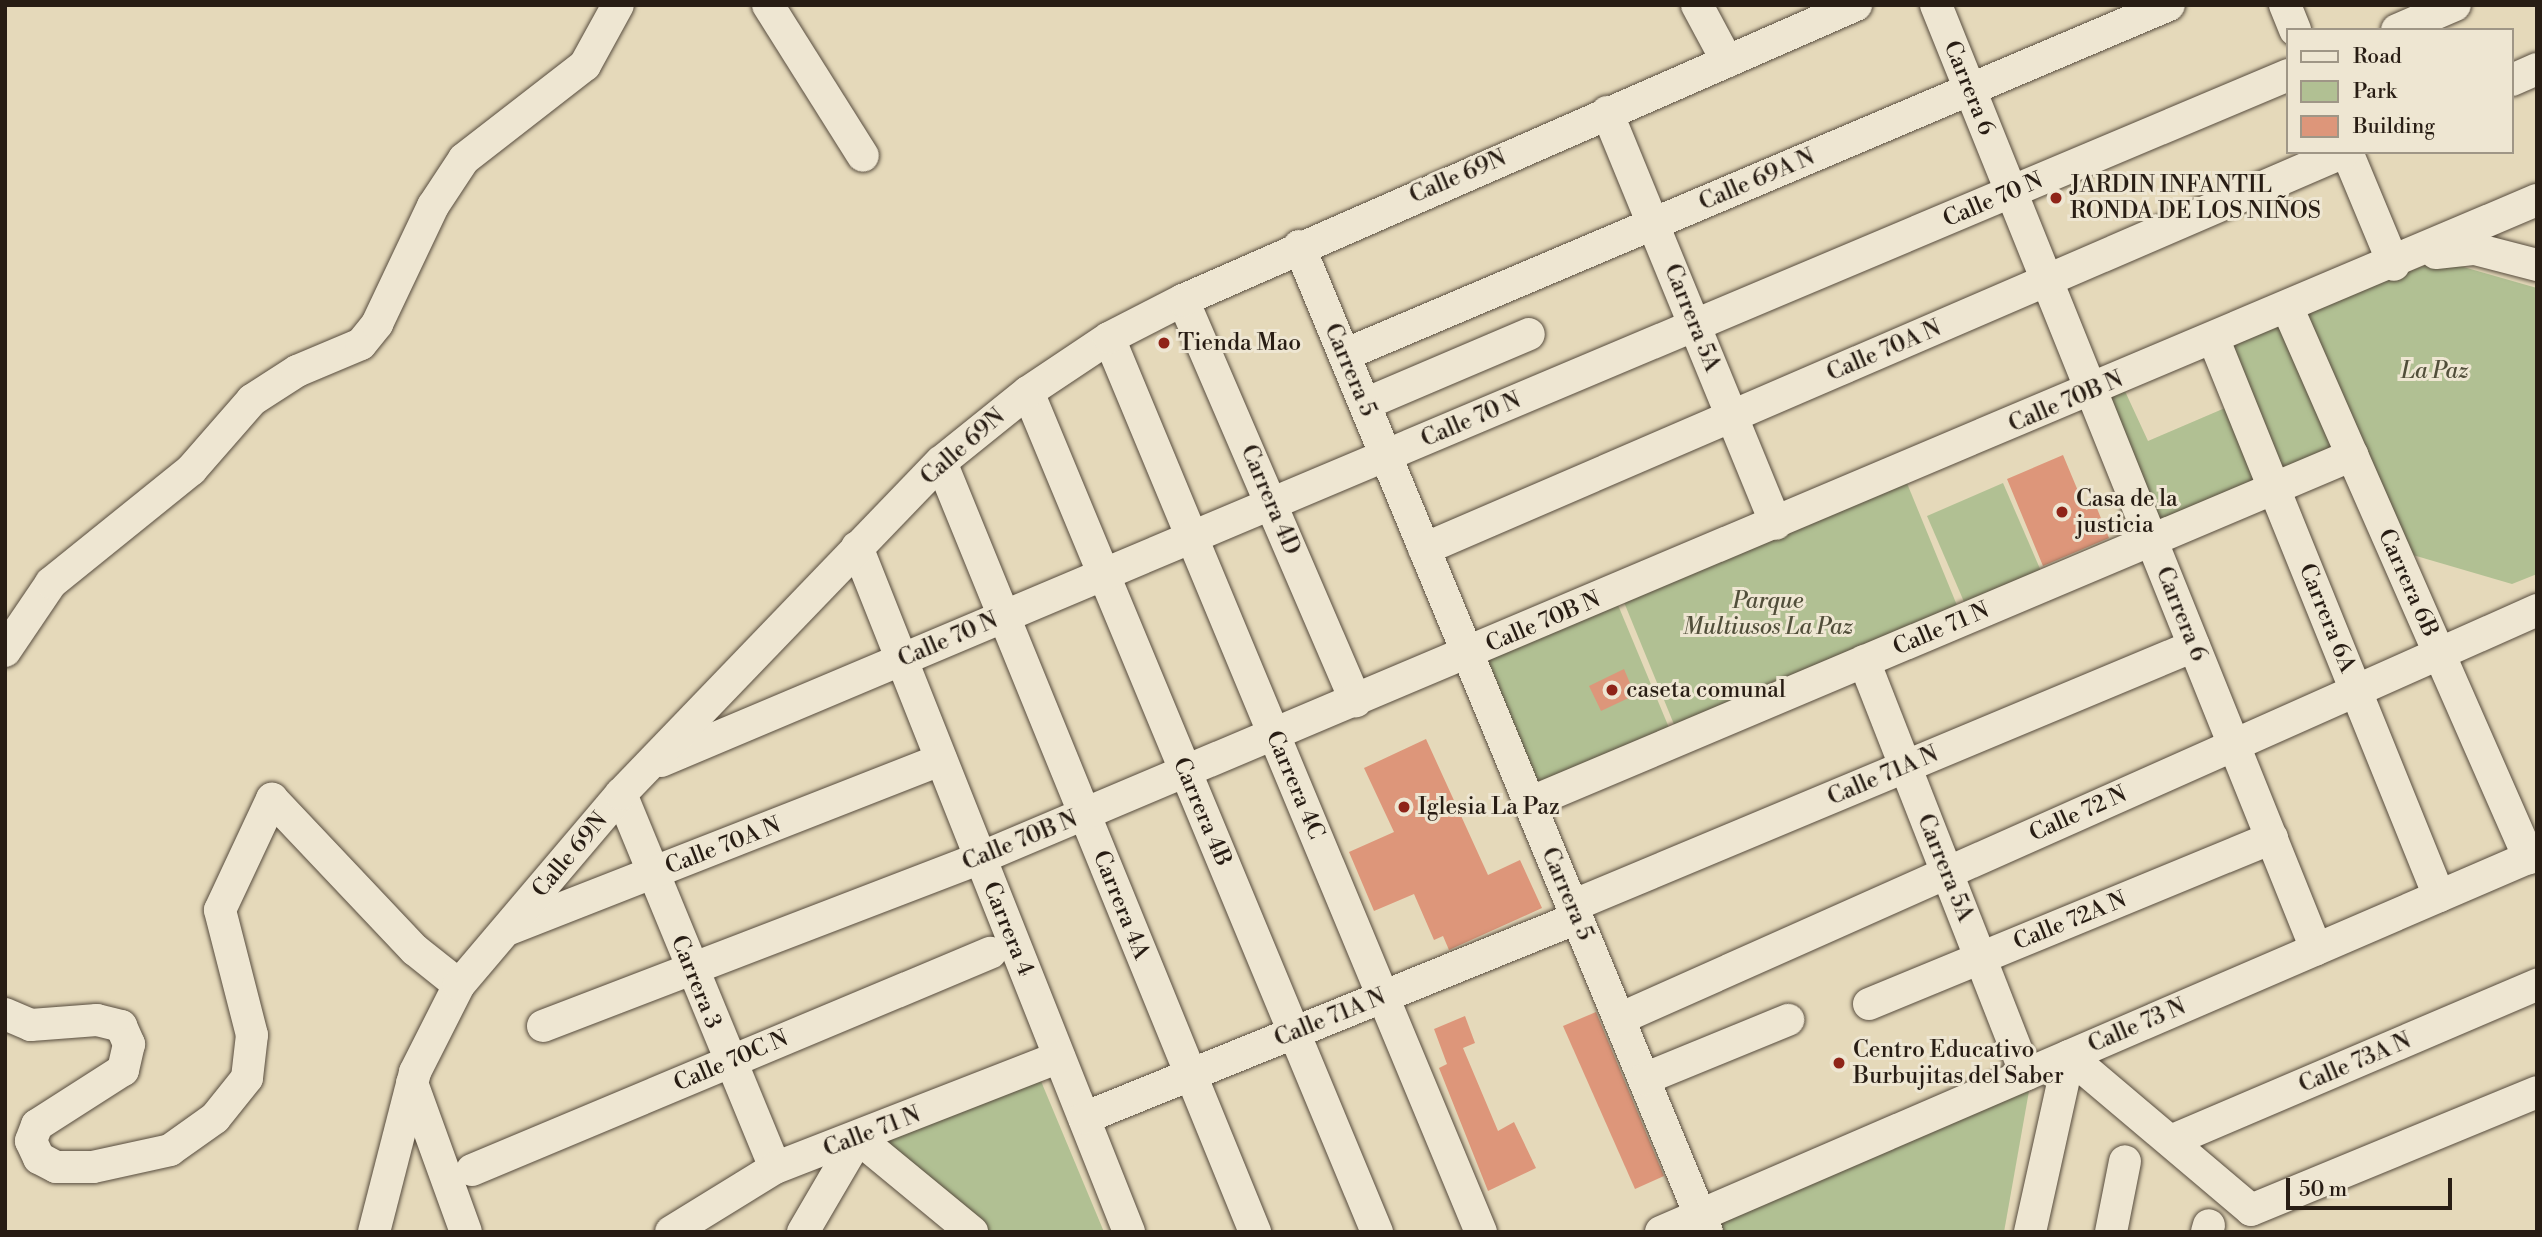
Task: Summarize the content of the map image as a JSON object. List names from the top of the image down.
{
  "streets": {
    "street": [
      "Carrera 6",
      "Calle 69N",
      "Calle 69A N",
      "Calle 70 N",
      "Carrera 5A",
      "Calle 70A N",
      "Carrera 5",
      "Calle 70B N",
      "Carrera 4D",
      "Carrera 6B",
      "Carrera 6A",
      "Calle 71 N",
      "Calle 71A N",
      "Carrera 4C",
      "Carrera 4B",
      "Calle 72 N",
      "Carrera 4A",
      "Calle 72A N",
      "Carrera 4",
      "Carrera 3",
      "Calle 73 N",
      "Calle 70C N",
      "Calle 73A N"
    ]
  },
  "crossings": [
    ["Carrera 6", "Calle 69A N"],
    ["Carrera 6", "Calle 70 N"],
    ["Carrera 6", "Calle 70A N"],
    ["Carrera 6", "Calle 70B N"],
    ["Carrera 6", "Calle 71 N"],
    ["Carrera 6", "Calle 71A N"],
    ["Carrera 6", "Calle 72 N"],
    ["Carrera 6", "Calle 72A N"],
    ["Carrera 6", "Calle 73 N"],
    ["Calle 69N", "Calle 70 N"],
    ["Calle 69N", "Carrera 5A"],
    ["Calle 69N", "Calle 70A N"],
    ["Calle 69N", "Carrera 5"],
    ["Calle 69N", "Carrera 4D"],
    ["Calle 69N", "Carrera 4C"],
    ["Calle 69N", "Carrera 4B"],
    ["Calle 69N", "Carrera 4A"],
    ["Calle 69N", "Carrera 4"],
    ["Calle 69N", "Carrera 3"],
    ["Calle 69A N", "Carrera 5A"],
    ["Calle 69A N", "Carrera 5"],
    ["Calle 70 N", "Carrera 5A"],
    ["Calle 70 N", "Carrera 5"],
    ["Calle 70 N", "Carrera 4D"],
    ["Calle 70 N", "Carrera 4C"],
    ["Calle 70 N", "Carrera 4B"],
    ["Calle 70 N", "Carrera 4A"],
    ["Calle 70 N", "Carrera 4"],
    ["Carrera 5A", "Calle 70A N"],
    ["Carrera 5A", "Calle 70B N"],
    ["Carrera 5A", "Calle 71 N"],
    ["Carrera 5A", "Calle 71A N"],
    ["Carrera 5A", "Calle 72 N"],
    ["Carrera 5A", "Calle 72A N"],
    ["Carrera 5A", "Calle 73 N"],
    ["Calle 70A N", "Carrera 5"],
    ["Calle 70A N", "Carrera 4"],
    ["Calle 70A N", "Carrera 3"],
    ["Carrera 5", "Calle 70B N"],
    ["Carrera 5", "Calle 71 N"],
    ["Carrera 5", "Calle 71A N"],
    ["Carrera 5", "Calle 72 N"],
    ["Carrera 5", "Calle 73 N"],
    ["Calle 70B N", "Carrera 4D"],
    ["Calle 70B N", "Carrera 6B"],
    ["Calle 70B N", "Carrera 6A"],
    ["Calle 70B N", "Carrera 4C"],
    ["Calle 70B N", "Carrera 4B"],
    ["Calle 70B N", "Carrera 4A"],
    ["Calle 70B N", "Carrera 4"],
    ["Calle 70B N", "Carrera 3"],
    ["Carrera 6B", "Calle 71 N"],
    ["Carrera 6B", "Calle 72 N"],
    ["Carrera 6B", "Calle 73 N"],
    ["Carrera 6A", "Calle 71 N"],
    ["Carrera 6A", "Calle 72 N"],
    ["Carrera 6A", "Calle 73 N"],
    ["Calle 71 N", "Carrera 4"],
    ["Calle 71 N", "Carrera 3"],
    ["Calle 71A N", "Carrera 4C"],
    ["Calle 71A N", "Carrera 4B"],
    ["Calle 71A N", "Carrera 4A"],
    ["Calle 71A N", "Carrera 4"],
    ["Carrera 3", "Calle 70C N"]
  ],
  "parks": ["La Paz", "Parque Multiusos La Paz"],
  "places": [
    "JARDIN INFANTIL RONDA DE LOS NIÑOS",
    "Tienda Mao",
    "Casa de la justicia",
    "caseta comunal",
    "Iglesia La Paz",
    "Centro Educativo Burbujitas del Saber"
  ],
  "legend": ["Road", "Park", "Building"],
  "scale_bar": "50 m"
}
